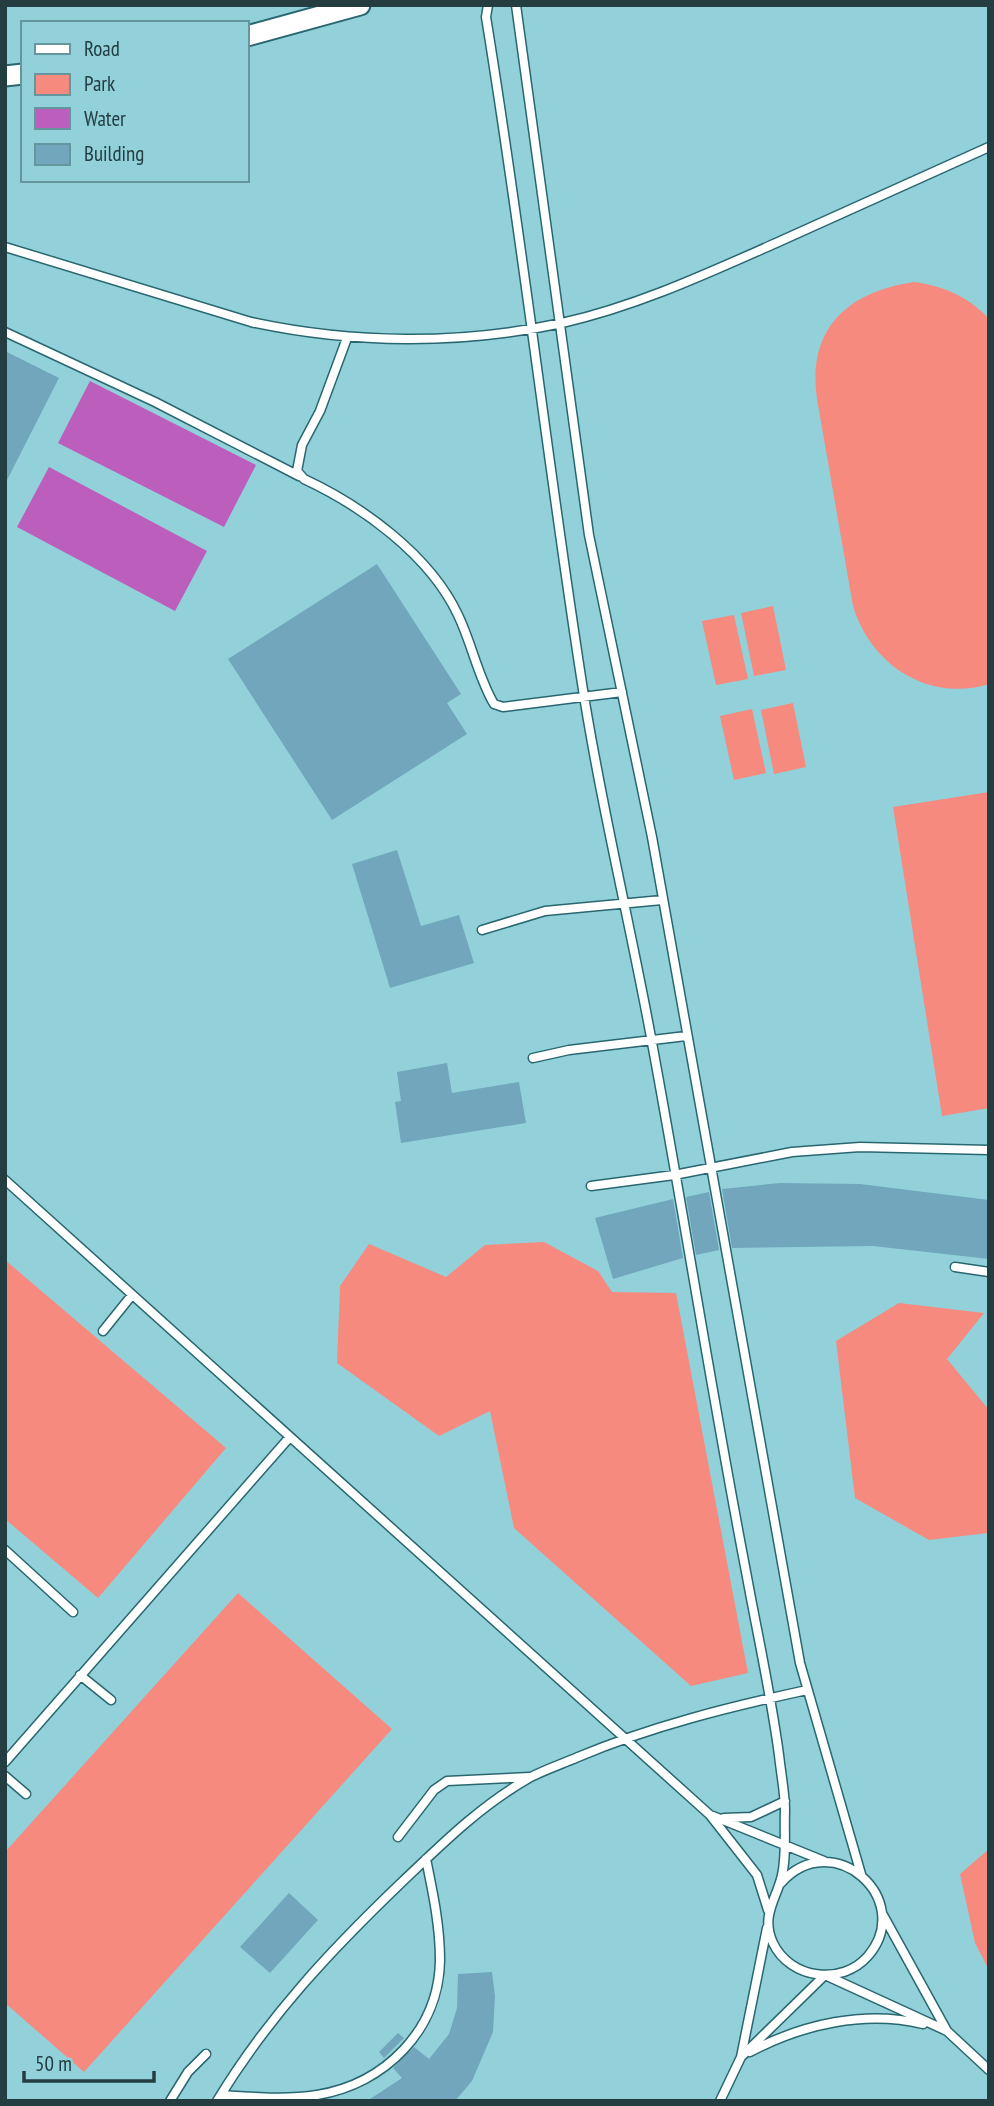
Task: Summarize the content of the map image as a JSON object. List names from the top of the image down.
{
  "legend": [
    "Road",
    "Park",
    "Water",
    "Building"
  ],
  "scale_bar": "50 m"
}
